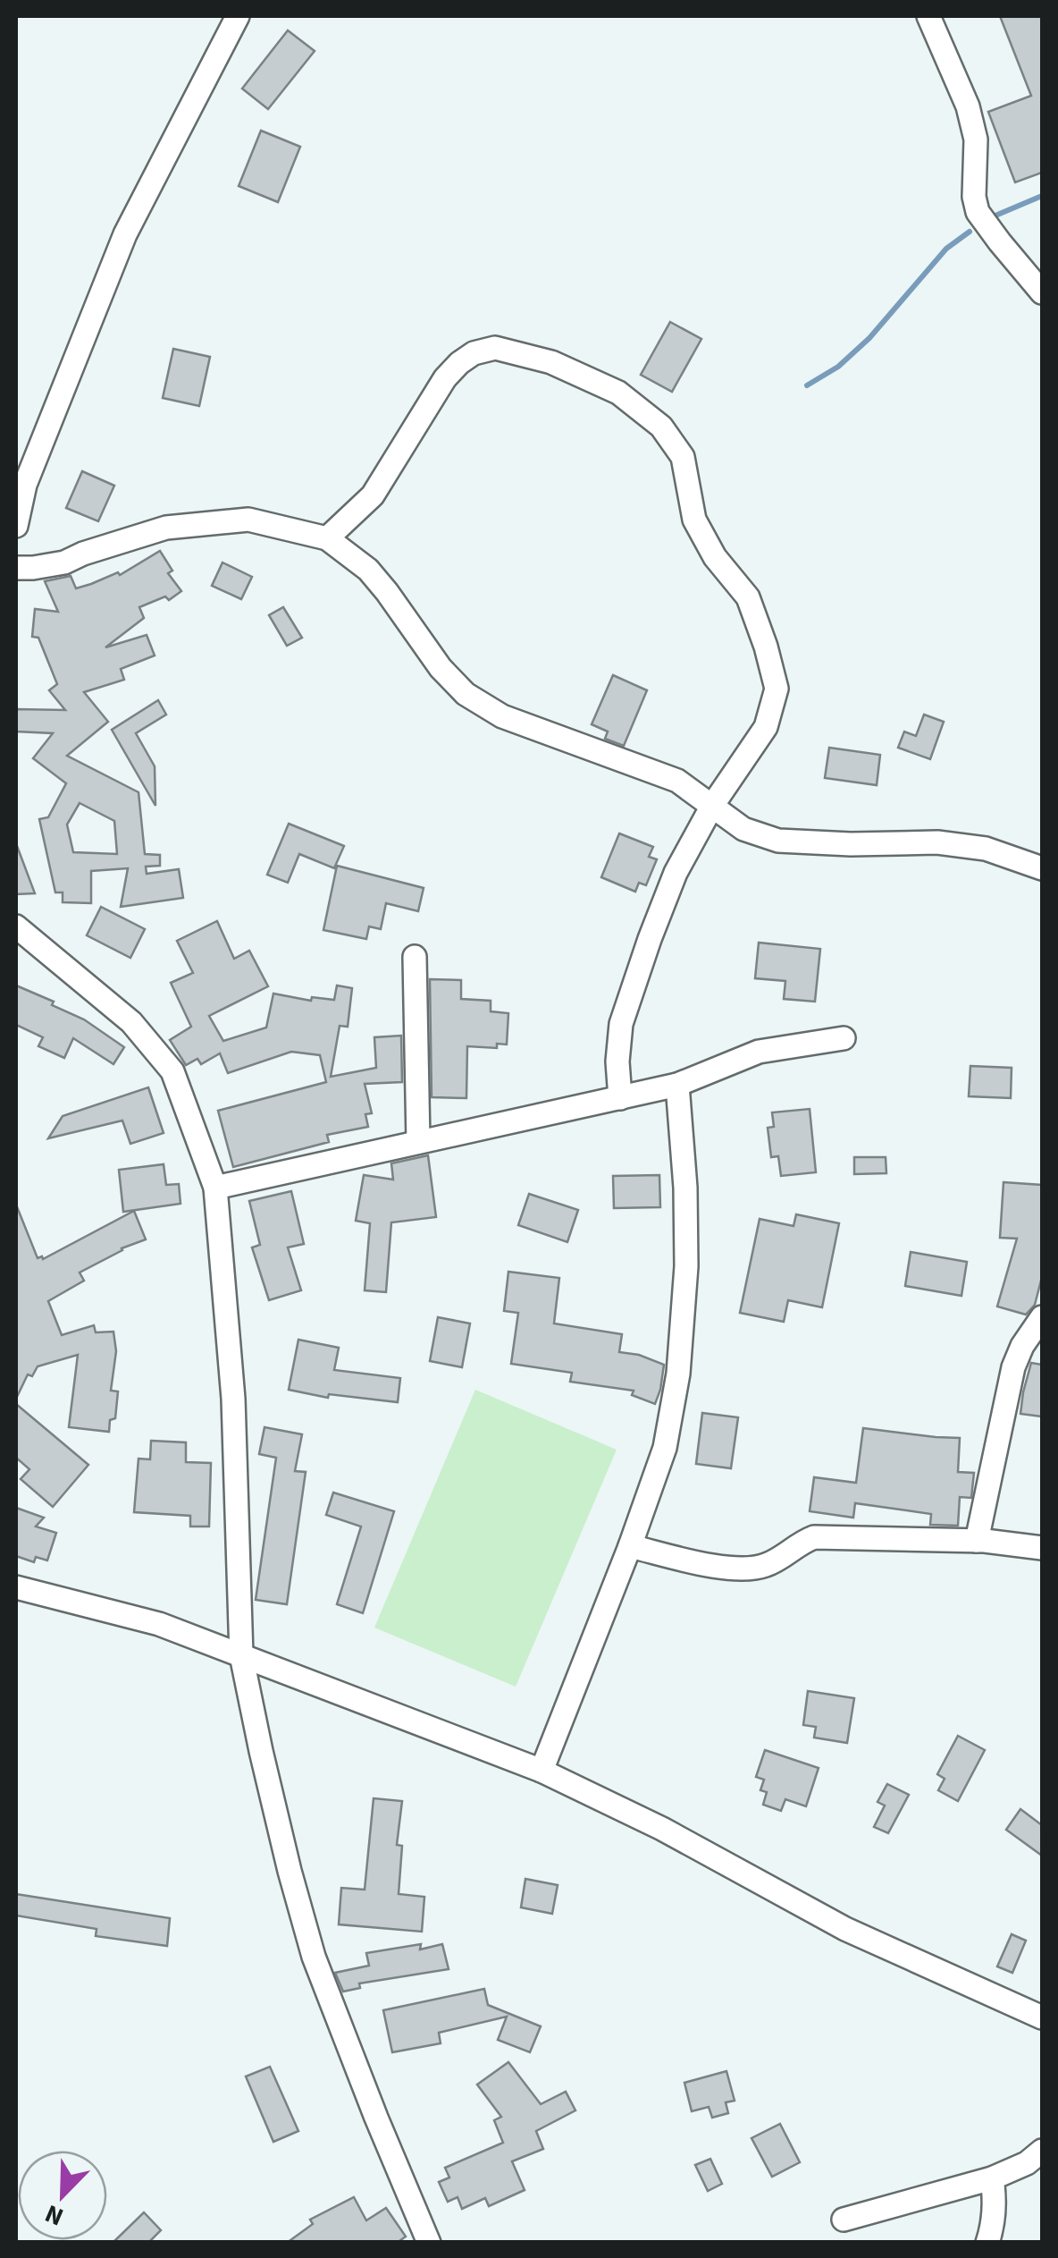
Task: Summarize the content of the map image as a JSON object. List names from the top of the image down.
{
  "north": "bottom left"
}
